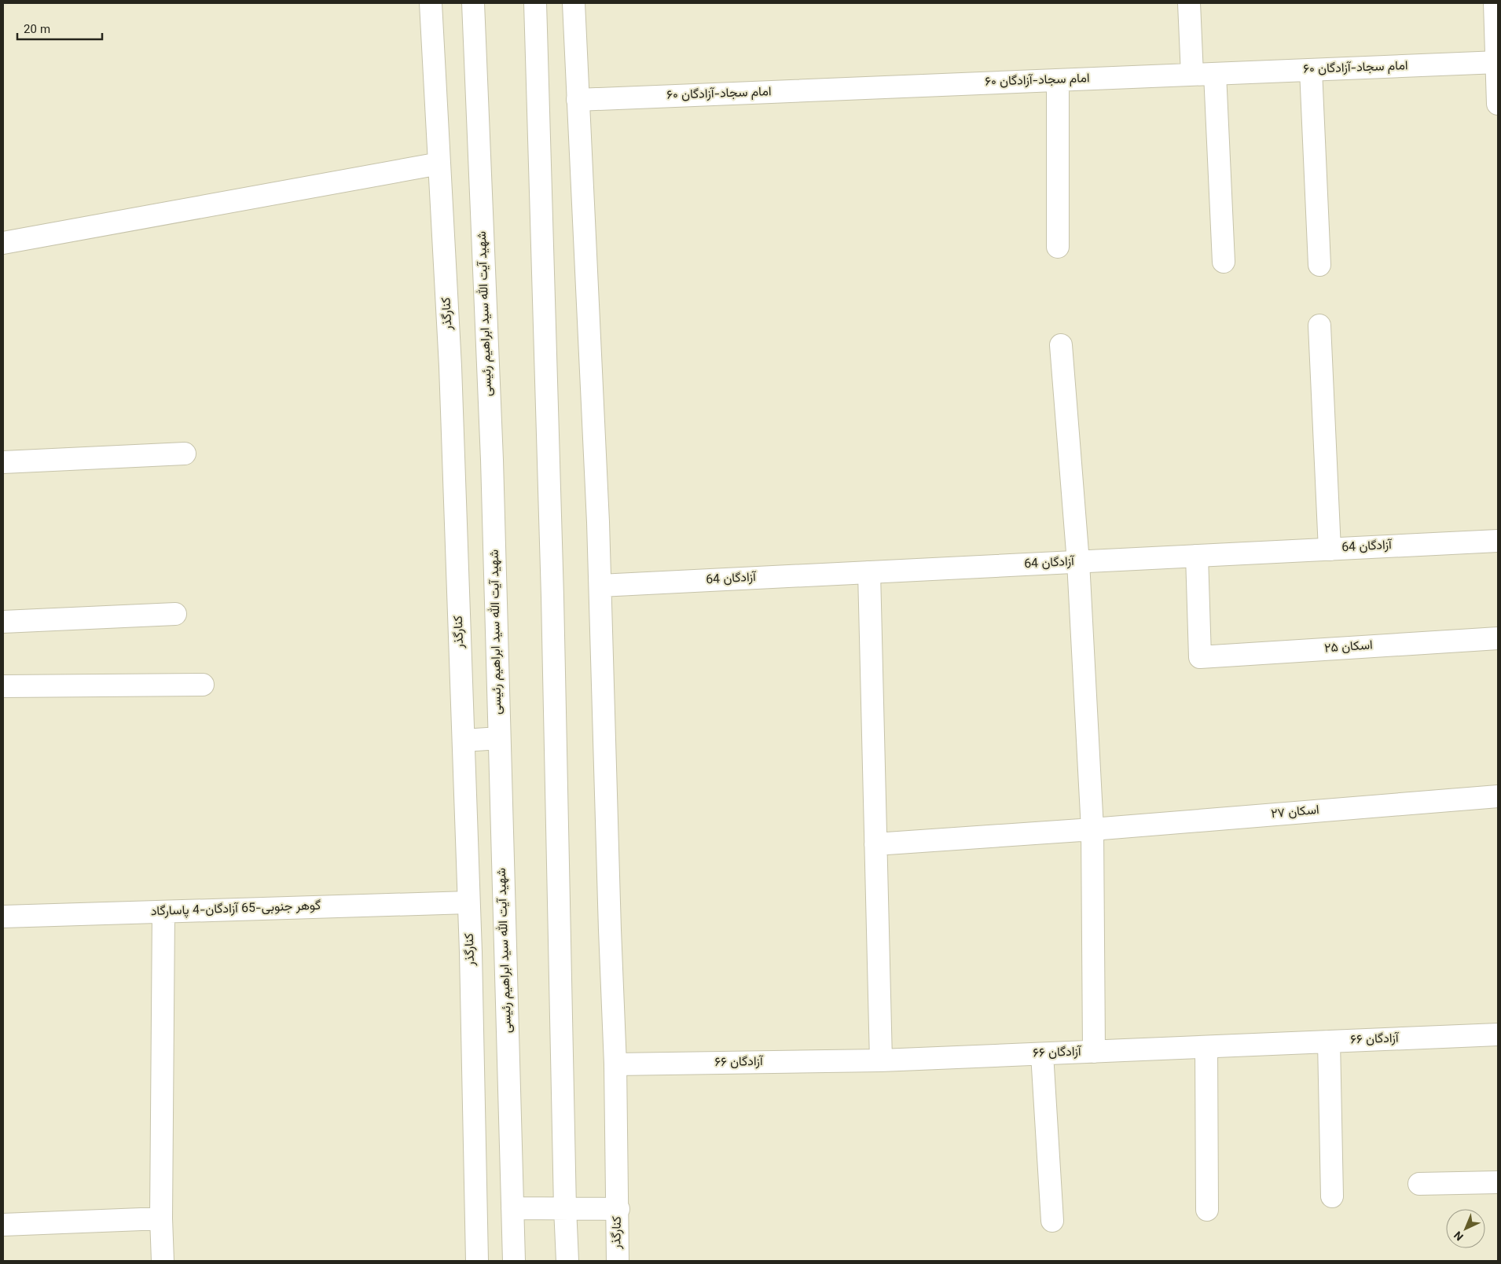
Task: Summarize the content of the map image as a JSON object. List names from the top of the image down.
{
  "streets": {
    "street": [
      "امام سجاد-آزادگان ۶۰",
      "کنارگذر",
      "شهید آیت الله سید ابراهیم رئیسی",
      "آزادگان 64",
      "اسکان ۲۵",
      "اسکان ۲۷",
      "گوهر جنوبی-65 آزادگان-4 پاسارگاد",
      "آزادگان ۶۶"
    ]
  },
  "crossings": [
    ["امام سجاد-آزادگان ۶۰", "کنارگذر"],
    ["کنارگذر", "آزادگان 64"],
    ["کنارگذر", "گوهر جنوبی-65 آزادگان-4 پاسارگاد"],
    ["کنارگذر", "آزادگان ۶۶"],
    ["آزادگان 64", "اسکان ۲۵"]
  ],
  "scale_bar": "20 m",
  "north": "bottom left"
}
